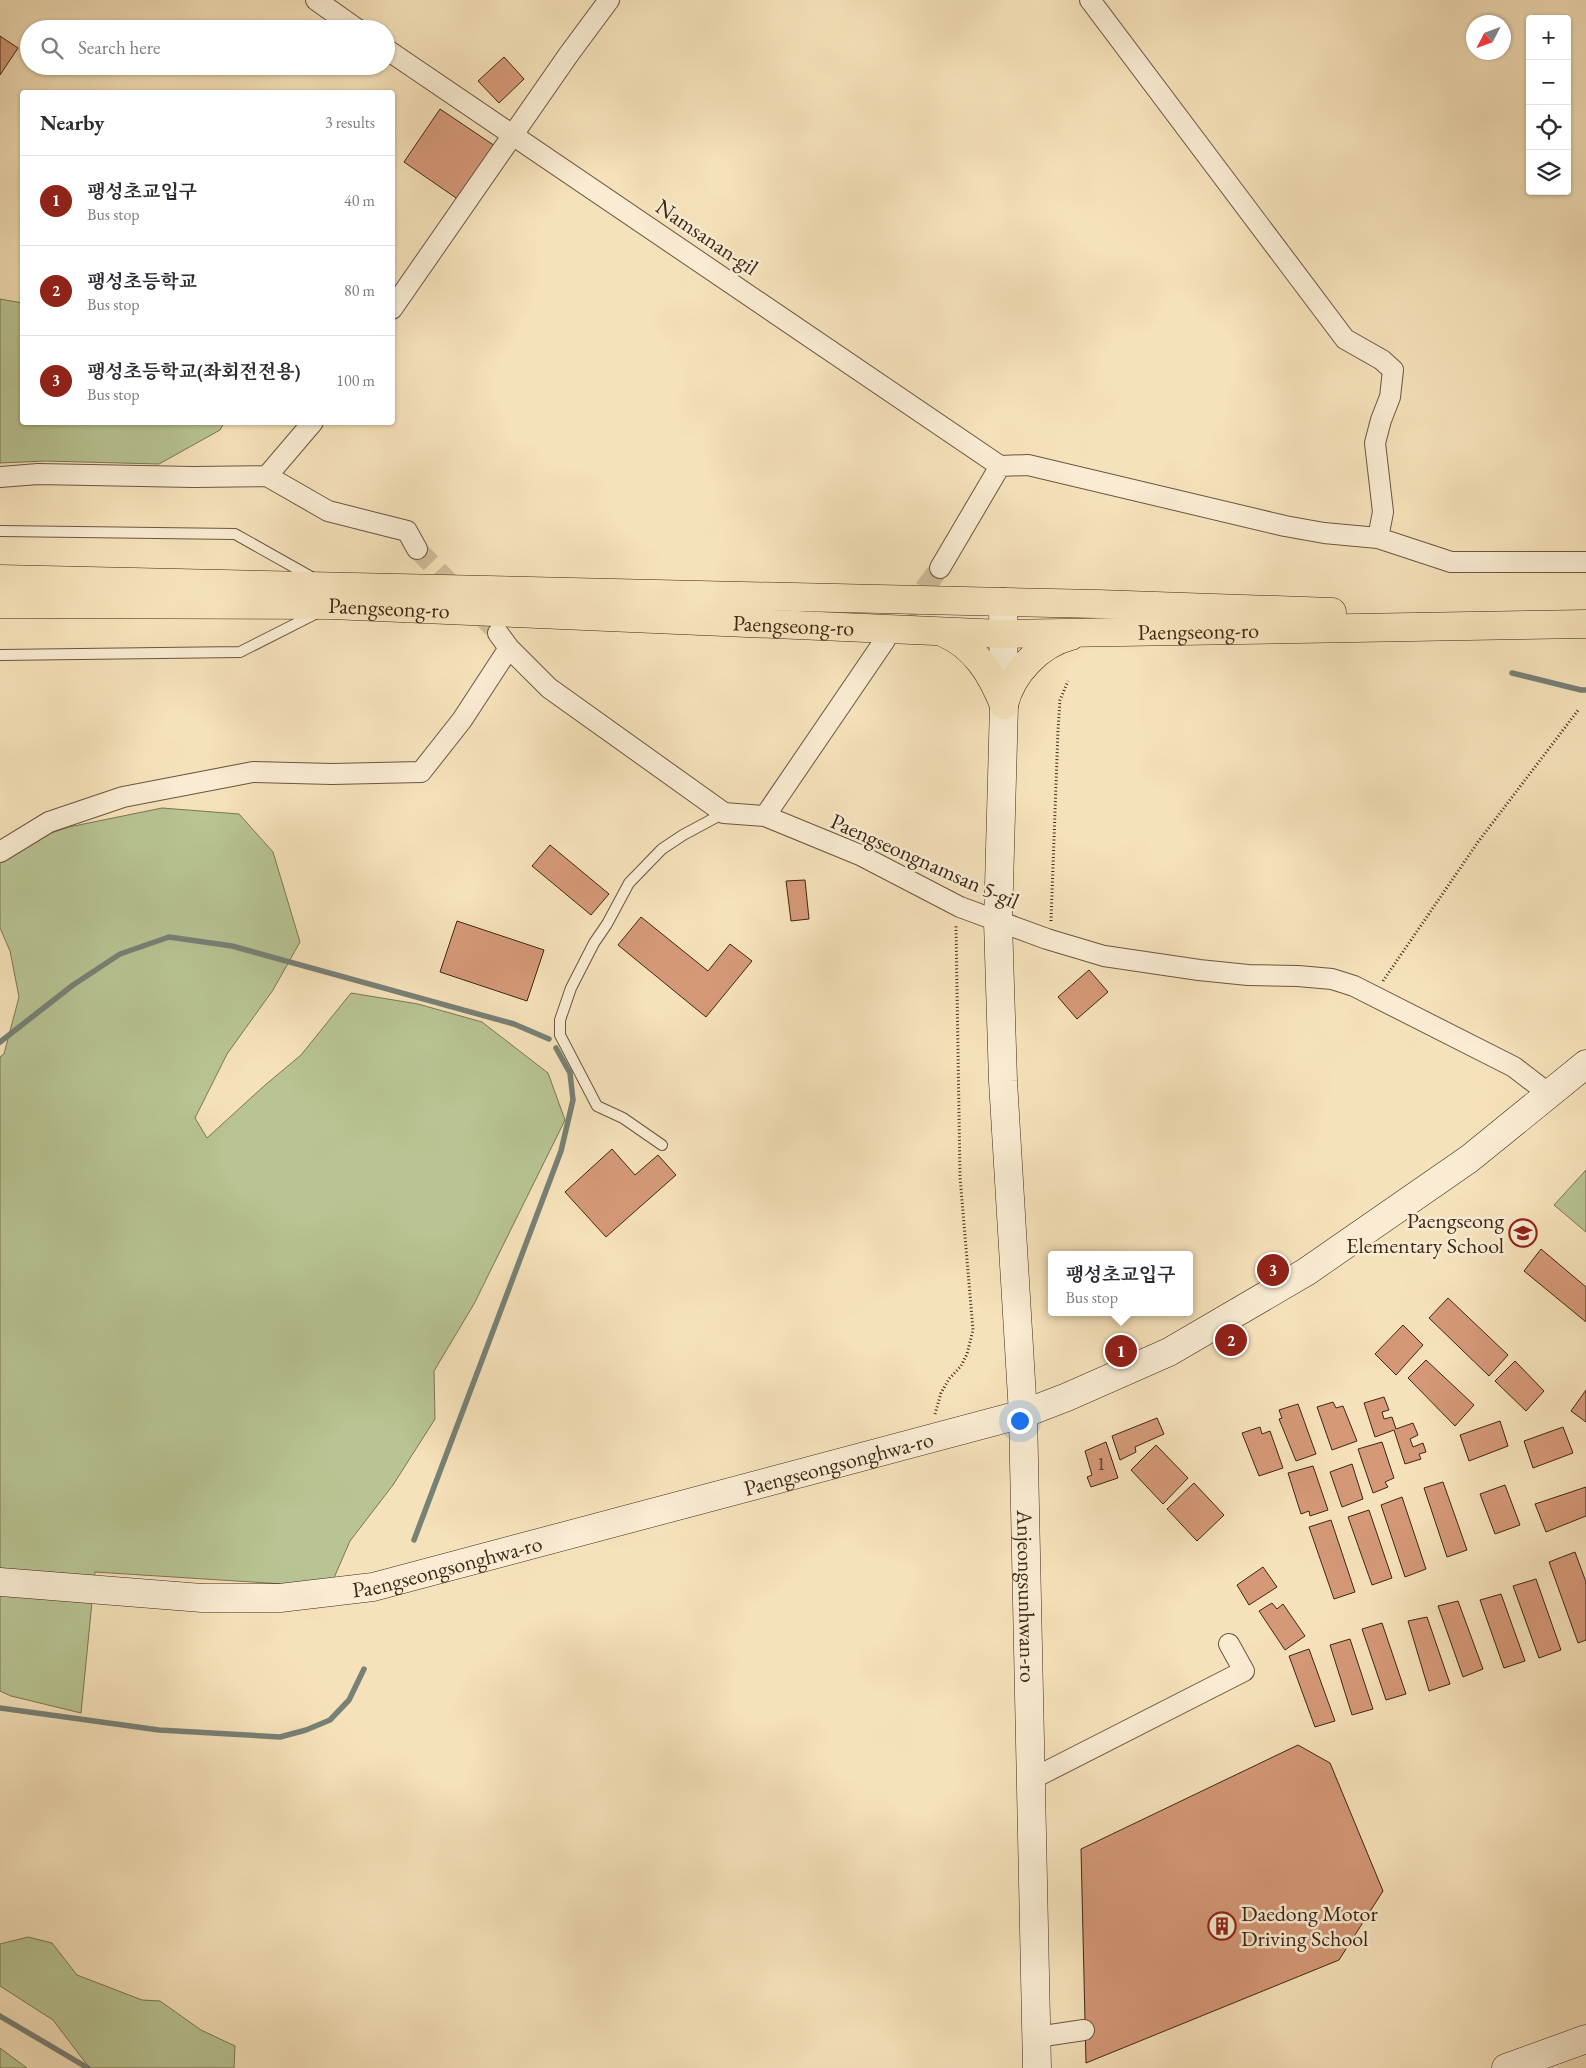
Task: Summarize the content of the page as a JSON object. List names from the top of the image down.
{
  "streets": {
    "main road": ["Paengseong-ro"],
    "street": [
      "Namsanan-gil",
      "Paengseongnamsan 5-gil",
      "Paengseongsonghwa-ro",
      "Anjeongsunhwan-ro"
    ]
  },
  "crossings": [
    ["Paengseong-ro", "Anjeongsunhwan-ro"],
    ["Paengseongnamsan 5-gil", "Paengseongsonghwa-ro"],
    ["Paengseongnamsan 5-gil", "Anjeongsunhwan-ro"],
    ["Paengseongsonghwa-ro", "Anjeongsunhwan-ro"]
  ],
  "places": {
    "school or university": ["Paengseong Elementary School"],
    "building": ["Daedong Motor Driving School"]
  },
  "house_numbers": ["1"],
  "north": "bottom left",
  "page": {
    "map_buttons": ["+", "−"],
    "search": "Search here",
    "heading": ["Nearby", "3 results"],
    "list": [
      {
        "mark": "1",
        "name": "팽성초교입구",
        "note": "Bus stop",
        "value": "40 m"
      },
      {
        "mark": "2",
        "name": "팽성초등학교",
        "note": "Bus stop",
        "value": "80 m"
      },
      {
        "mark": "3",
        "name": "팽성초등학교(좌회전전용)",
        "note": "Bus stop",
        "value": "100 m"
      }
    ],
    "popup": ["팽성초교입구", "Bus stop"],
    "pins": ["3", "2", "1"]
  }
}
